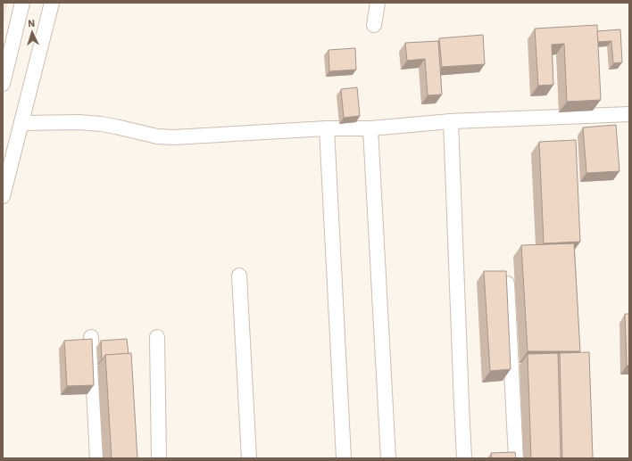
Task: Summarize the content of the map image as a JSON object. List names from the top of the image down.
{
  "north": "top"
}
